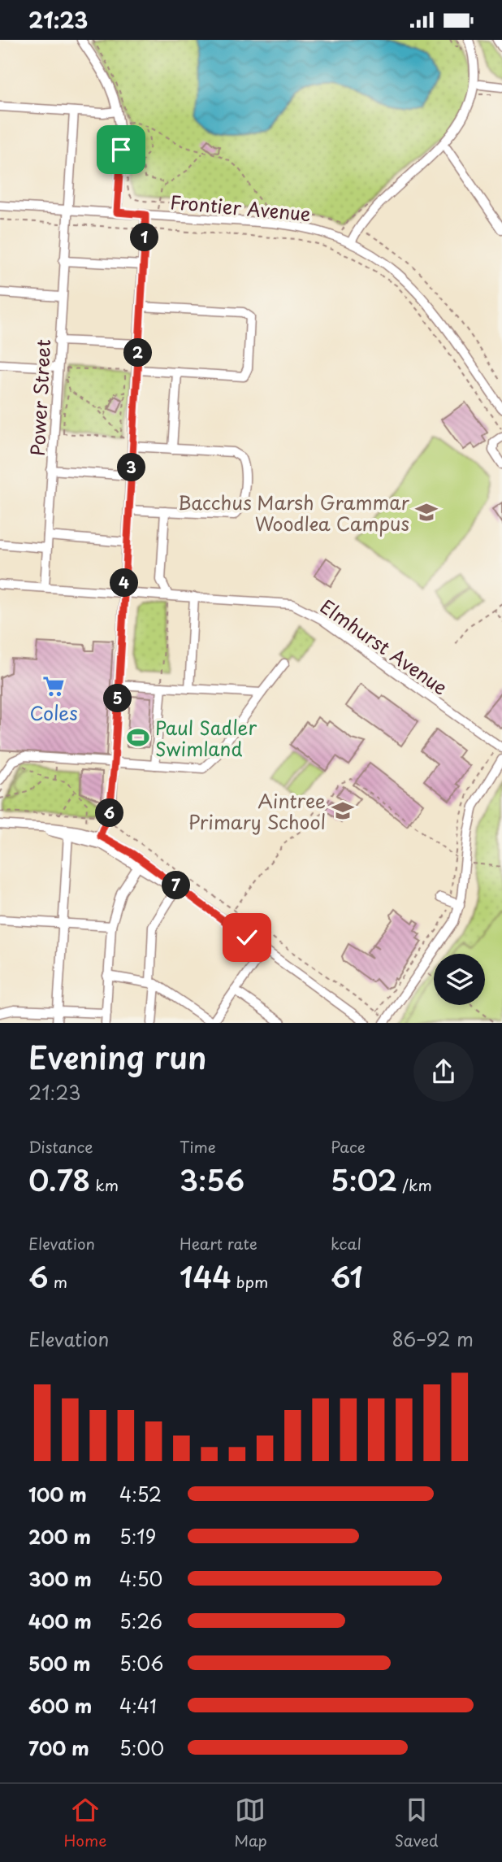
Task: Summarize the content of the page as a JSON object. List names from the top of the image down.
{
  "streets": {
    "street": ["Frontier Avenue", "Power Street", "Elmhurst Avenue"]
  },
  "crossings": [
    ["Frontier Avenue", "Power Street"],
    ["Power Street", "Elmhurst Avenue"]
  ],
  "places": {
    "school or university": ["Bacchus Marsh Grammar Woodlea Campus", "Aintree Primary School"],
    "supermarket": ["Coles"],
    "sports": ["Paul Sadler Swimland"]
  },
  "page": {
    "status": "21:23",
    "pins": [
      "1",
      "2",
      "3",
      "4",
      "5",
      "6",
      "7"
    ],
    "heading": ["Evening run", "21:23"],
    "stats": [
      ["Distance", "0.78 km"],
      ["Time", "3:56"],
      ["Pace", "5:02 /km"],
      ["Elevation", "6 m"],
      ["Heart rate", "144 bpm"],
      ["kcal", "61"]
    ],
    "chart": ["Elevation", "86–92 m"],
    "list": [
      {
        "name": "100 m",
        "note": "4:52"
      },
      {
        "name": "200 m",
        "note": "5:19"
      },
      {
        "name": "300 m",
        "note": "4:50"
      },
      {
        "name": "400 m",
        "note": "5:26"
      },
      {
        "name": "500 m",
        "note": "5:06"
      },
      {
        "name": "600 m",
        "note": "4:41"
      },
      {
        "name": "700 m",
        "note": "5:00"
      }
    ],
    "tabs": ["Home", "Map", "Saved"]
  }
}
